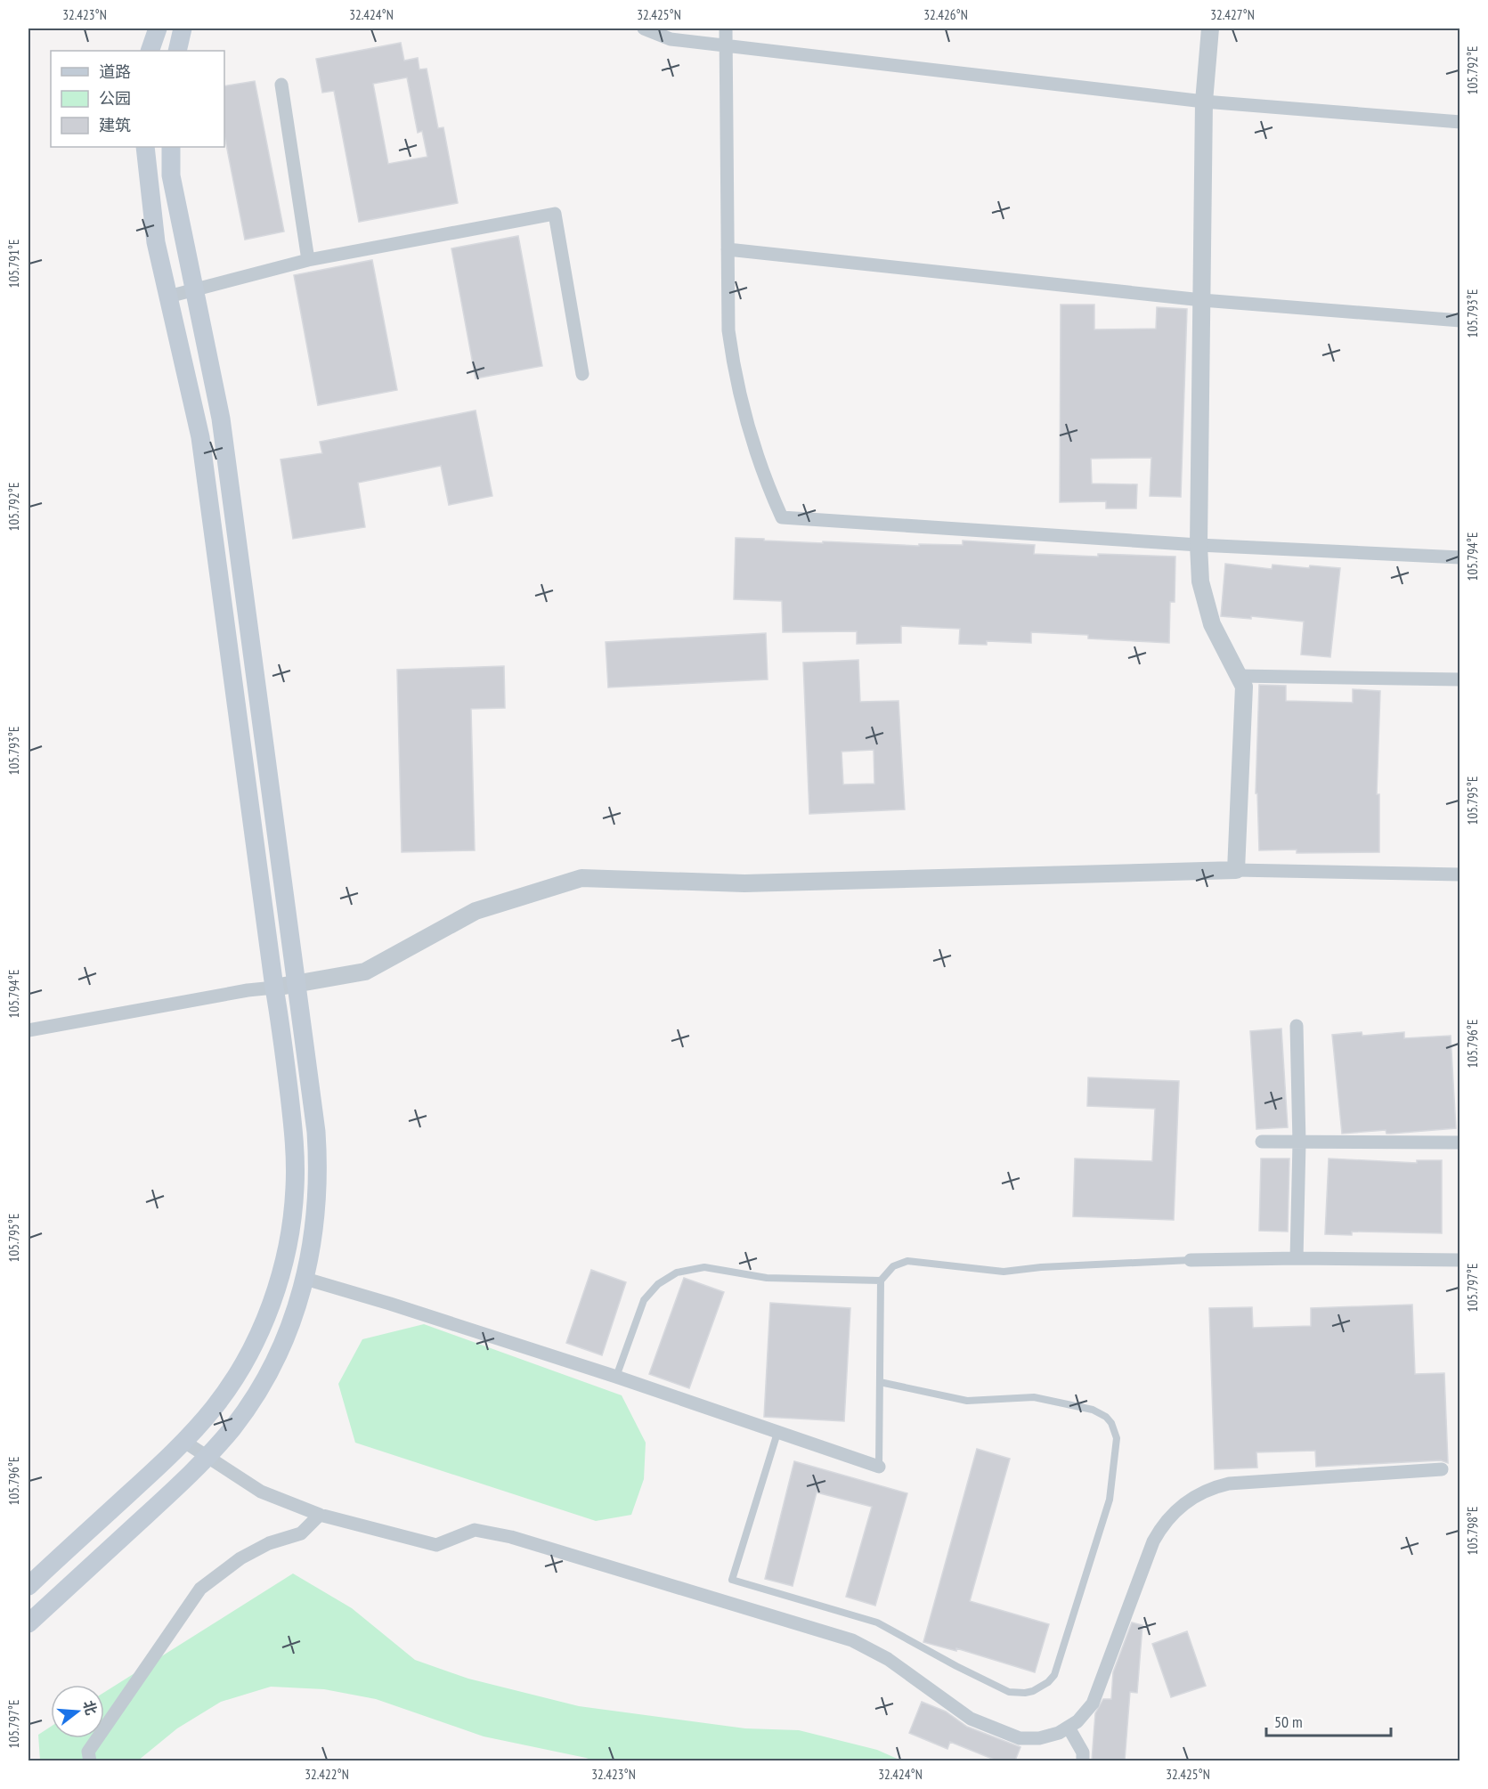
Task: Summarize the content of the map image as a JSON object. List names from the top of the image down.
{
  "legend": ["道路", "公园", "建筑"],
  "scale_bar": "50 m",
  "north": "right",
  "coordinates": [
    "32.423°N",
    "32.424°N",
    "32.425°N",
    "32.426°N",
    "32.427°N",
    "105.792°E",
    "105.791°E",
    "105.793°E",
    "105.794°E",
    "105.795°E",
    "105.796°E",
    "105.797°E",
    "105.798°E",
    "32.422°N"
  ]
}
